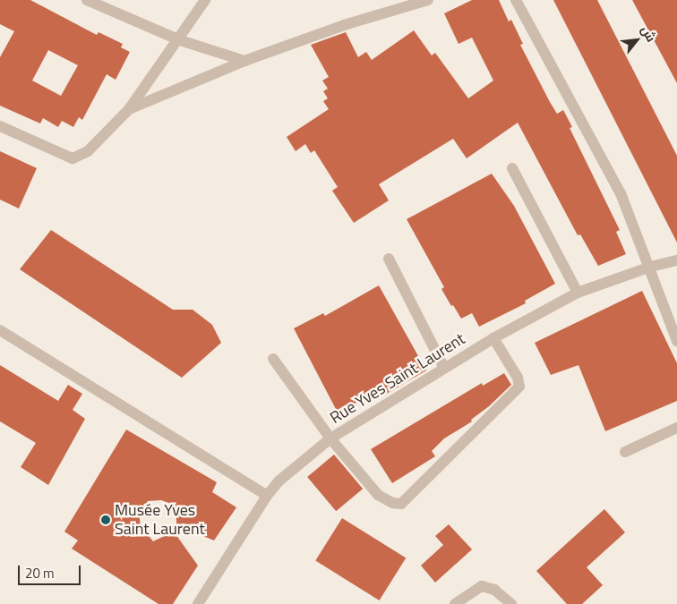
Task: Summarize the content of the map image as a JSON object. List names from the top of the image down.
{
  "streets": {
    "street": ["Rue Yves Saint Laurent"]
  },
  "places": ["Musée Yves Saint Laurent"],
  "scale_bar": "20 m",
  "north": "top right"
}
